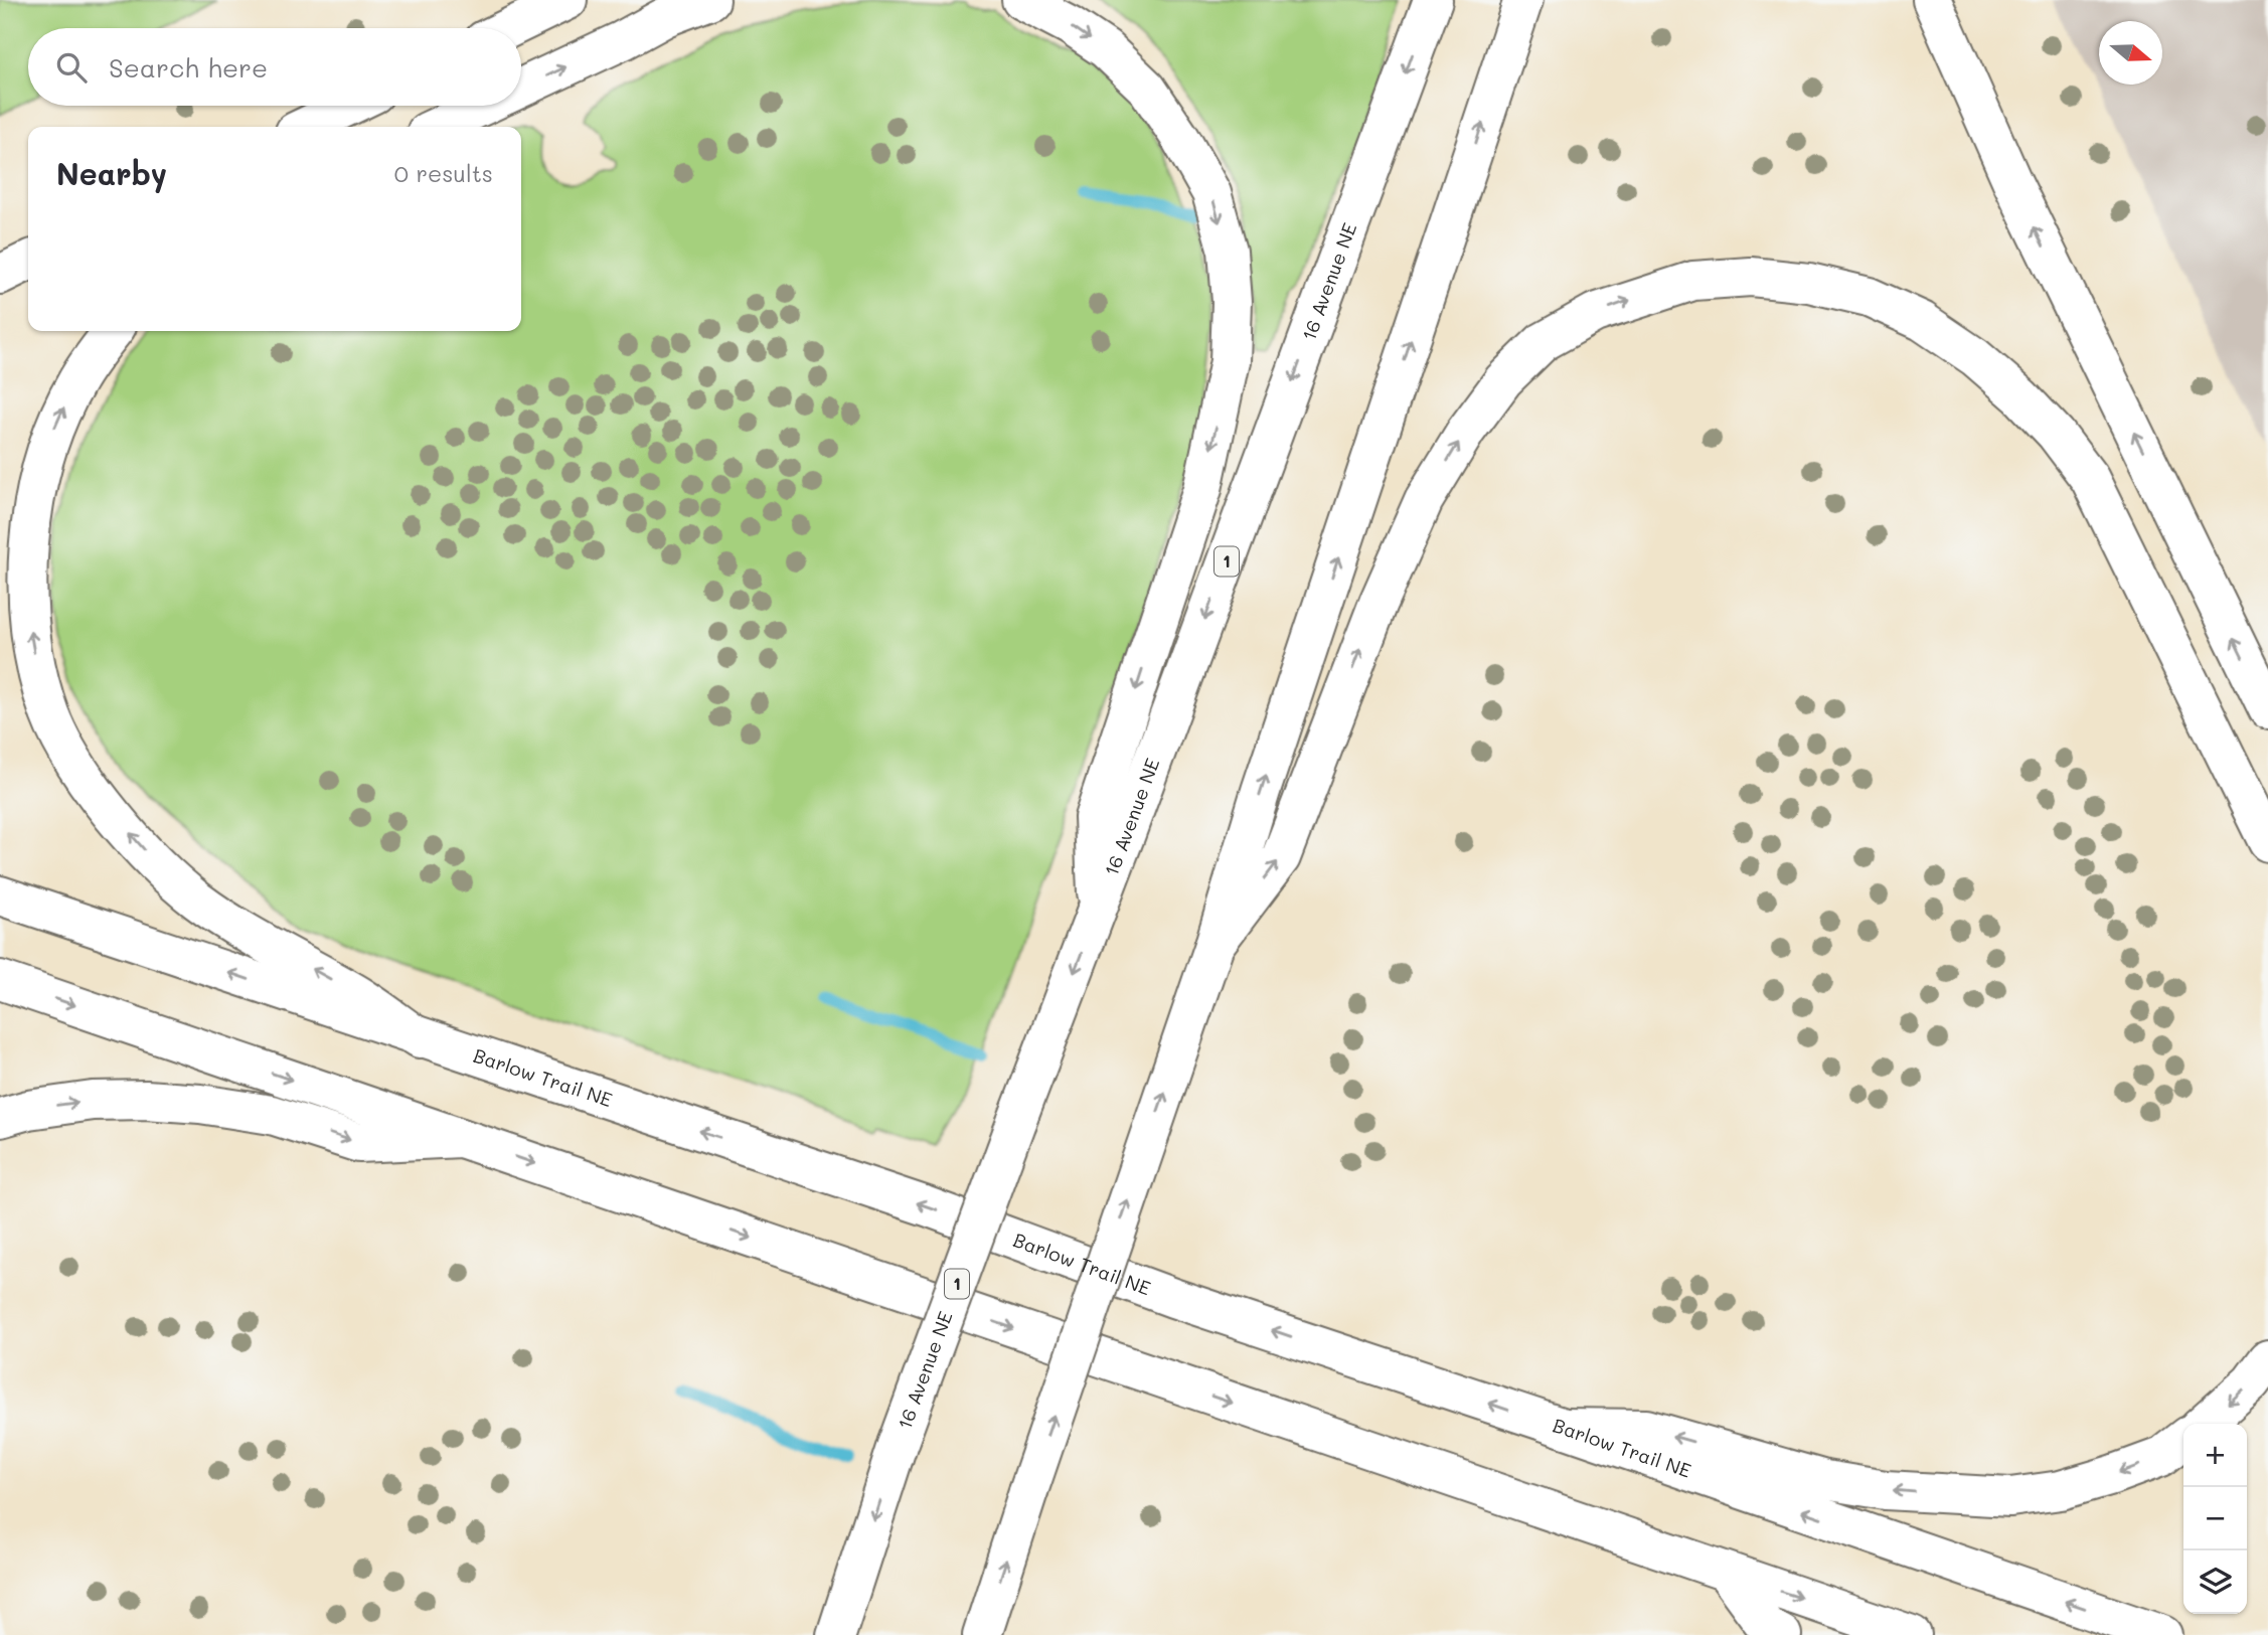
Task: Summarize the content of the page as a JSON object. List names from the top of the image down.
{
  "streets": {
    "main road": ["16 Avenue NE", "1", "Barlow Trail NE"]
  },
  "north": "right",
  "page": {
    "search": "Search here",
    "heading": ["Nearby", "0 results"],
    "map_buttons": ["+", "−"]
  }
}
